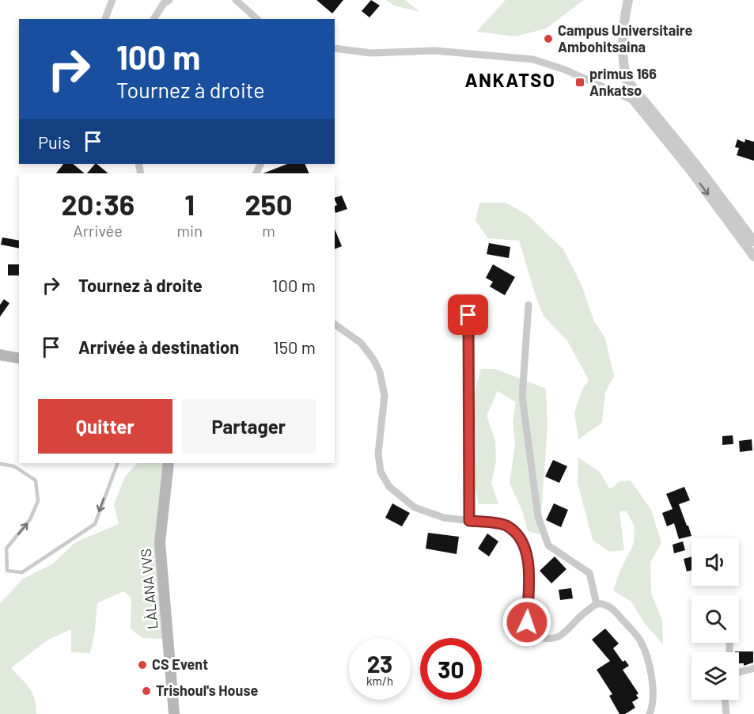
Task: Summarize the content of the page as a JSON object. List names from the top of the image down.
{
  "streets": {
    "main road": ["LÀLANA VVS"]
  },
  "districts": ["ANKATSO"],
  "places": {
    "other": ["Campus Universitaire Ambohitsaina", "CS Event", "Trishoul's House"],
    "transit": ["primus 166 Ankatso"]
  },
  "page": {
    "turn": ["100 m", "Tournez à droite"],
    "then": "Puis",
    "eta": [
      "20:36",
      "Arrivée",
      "1",
      "min",
      "250",
      "m"
    ],
    "list": [
      {
        "name": "Tournez à droite",
        "value": "100 m"
      },
      {
        "name": "Arrivée à destination",
        "value": "150 m"
      }
    ],
    "buttons": ["Quitter", "Partager"],
    "speed": "23 km/h",
    "limit": "30"
  }
}
